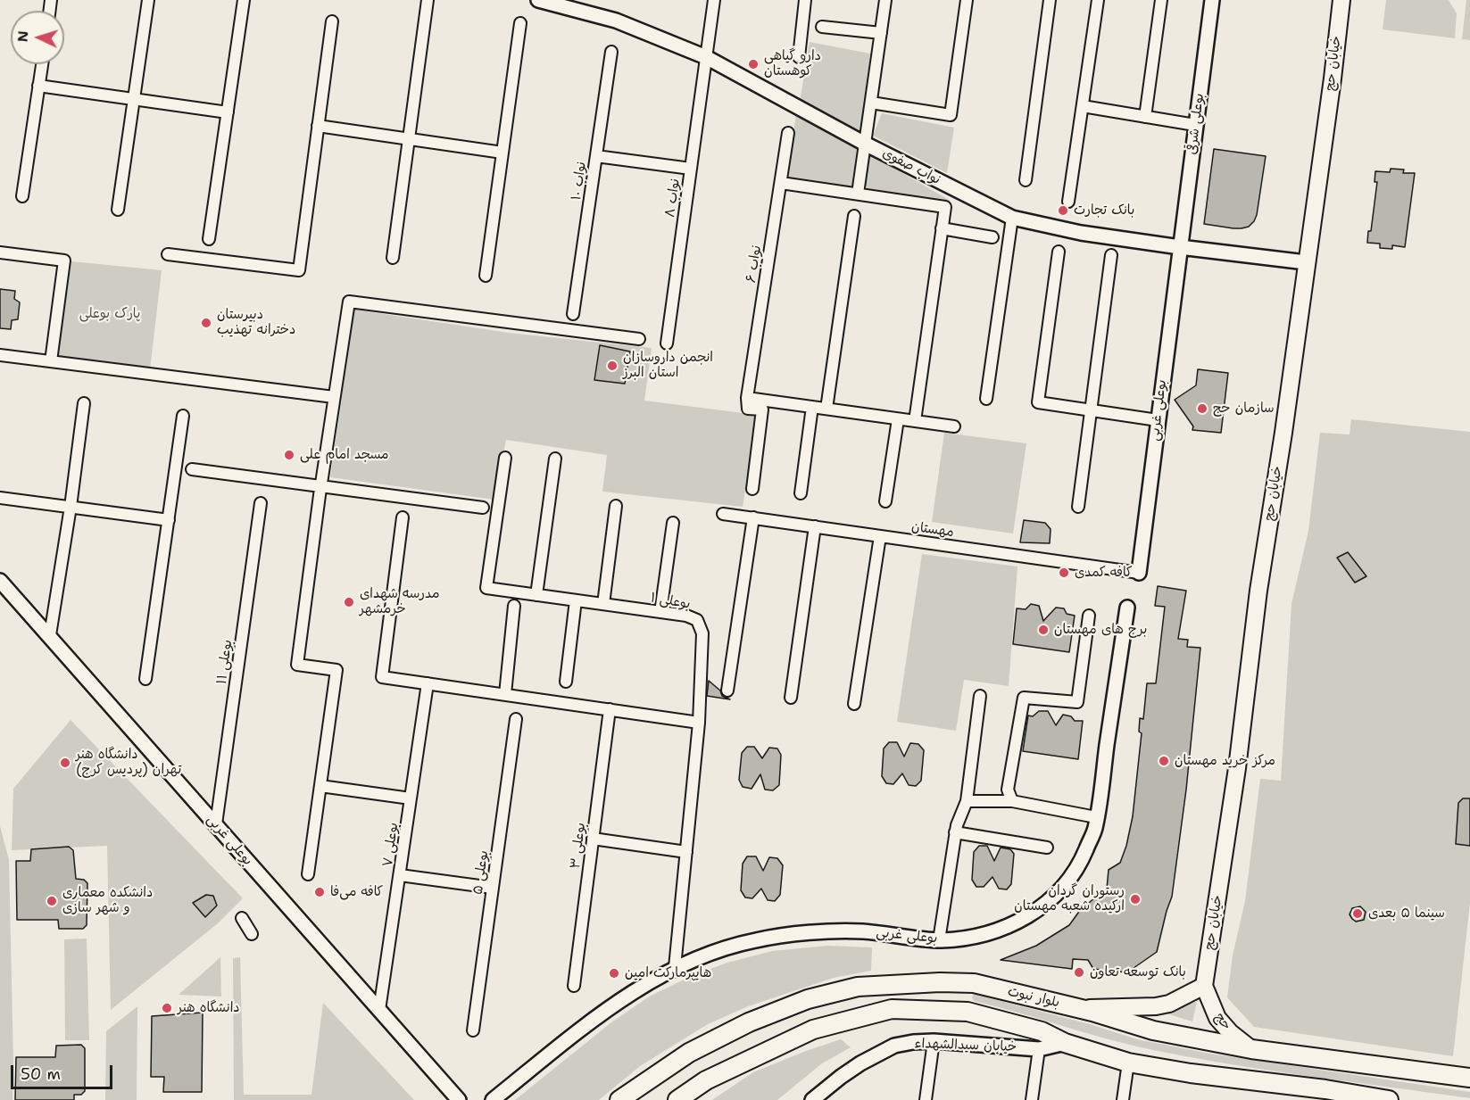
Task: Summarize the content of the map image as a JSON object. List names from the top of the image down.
{
  "streets": {
    "main road": ["خیابان حج", "بلوار نبوت", "حج"],
    "street": [
      "بوعلی شرقی",
      "نواب صفوی",
      "نواب ۱۰",
      "نواب ۸",
      "نواب ۶",
      "بوعلی غربی",
      "مهستان",
      "بوعلی ۱",
      "بوعلی ۱۱",
      "بوعلی ۷",
      "بوعلی ۳",
      "بوعلی ۵",
      "خیابان سیدالشهداء"
    ]
  },
  "crossings": [
    ["خیابان حج", "نواب صفوی"],
    ["خیابان حج", "حج"],
    ["بوعلی شرقی", "نواب صفوی"],
    ["بوعلی شرقی", "بوعلی غربی"],
    ["نواب صفوی", "نواب ۸"],
    ["نواب صفوی", "بوعلی غربی"],
    ["بوعلی غربی", "مهستان"],
    ["بوعلی غربی", "بوعلی ۱"],
    ["بوعلی غربی", "بوعلی ۱۱"],
    ["بوعلی غربی", "بوعلی ۷"],
    ["بلوار نبوت", "حج"]
  ],
  "parks": ["پارک بوعلی"],
  "places": [
    "دارو گیاهی کوهستان",
    "بانک تجارت",
    "دبیرستان دخترانه تهذیب",
    "انجمن داروسازان استان البرز",
    "سازمان حج",
    "مسجد امام علی",
    "کافه کمدی",
    "مدرسه شهدای خرمشهر",
    "برج های مهستان",
    "مرکز خرید مهستان",
    "دانشگاه هنر تهران (پردیس کرج)",
    "کافه می‌فا",
    "رستوران گردان ارکیده شعبه مهستان",
    "دانشکده معماری و شهر سازی",
    "سینما ۵ بعدی",
    "بانک توسعه تعاون",
    "هایپرمارکت امین",
    "دانشگاه هنر"
  ],
  "scale_bar": "50 m",
  "north": "left"
}
